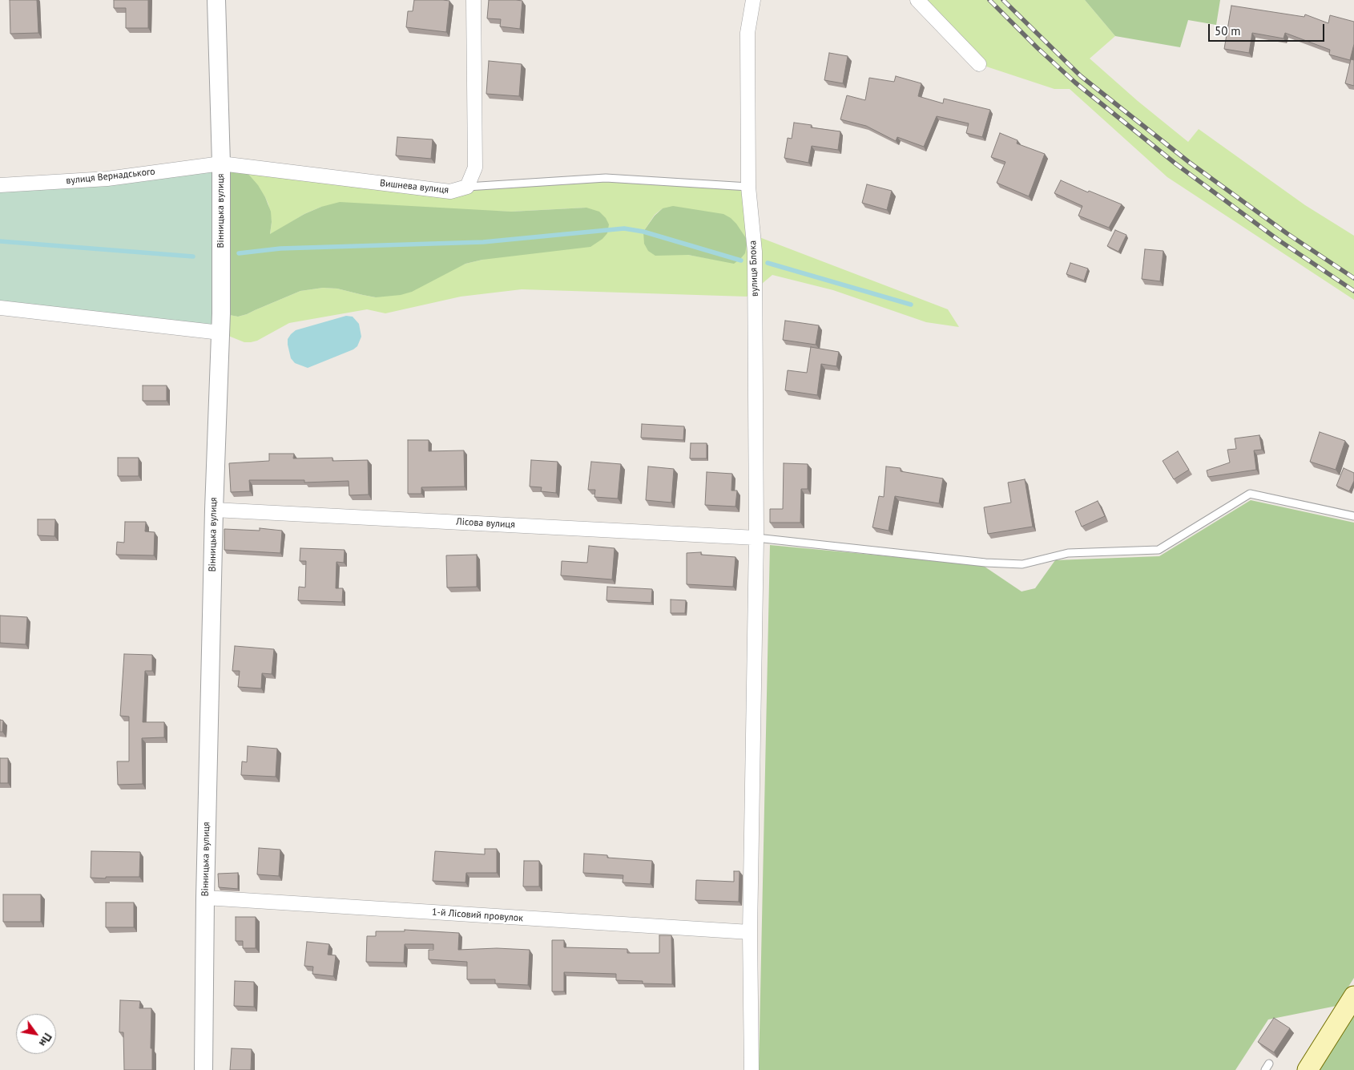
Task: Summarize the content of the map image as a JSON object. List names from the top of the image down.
{
  "streets": {
    "street": [
      "вулиця Вернадського",
      "Вишнева вулиця",
      "Вінницька вулиця",
      "вулиця Блока",
      "Лісова вулиця",
      "1-й Лісовий провулок"
    ]
  },
  "crossings": [
    ["вулиця Вернадського", "Вишнева вулиця"],
    ["вулиця Вернадського", "Вінницька вулиця"],
    ["Вишнева вулиця", "Вінницька вулиця"],
    ["Вінницька вулиця", "Лісова вулиця"],
    ["Вінницька вулиця", "1-й Лісовий провулок"],
    ["вулиця Блока", "Лісова вулиця"],
    ["вулиця Блока", "1-й Лісовий провулок"]
  ],
  "scale_bar": "50 m",
  "north": "bottom right"
}
